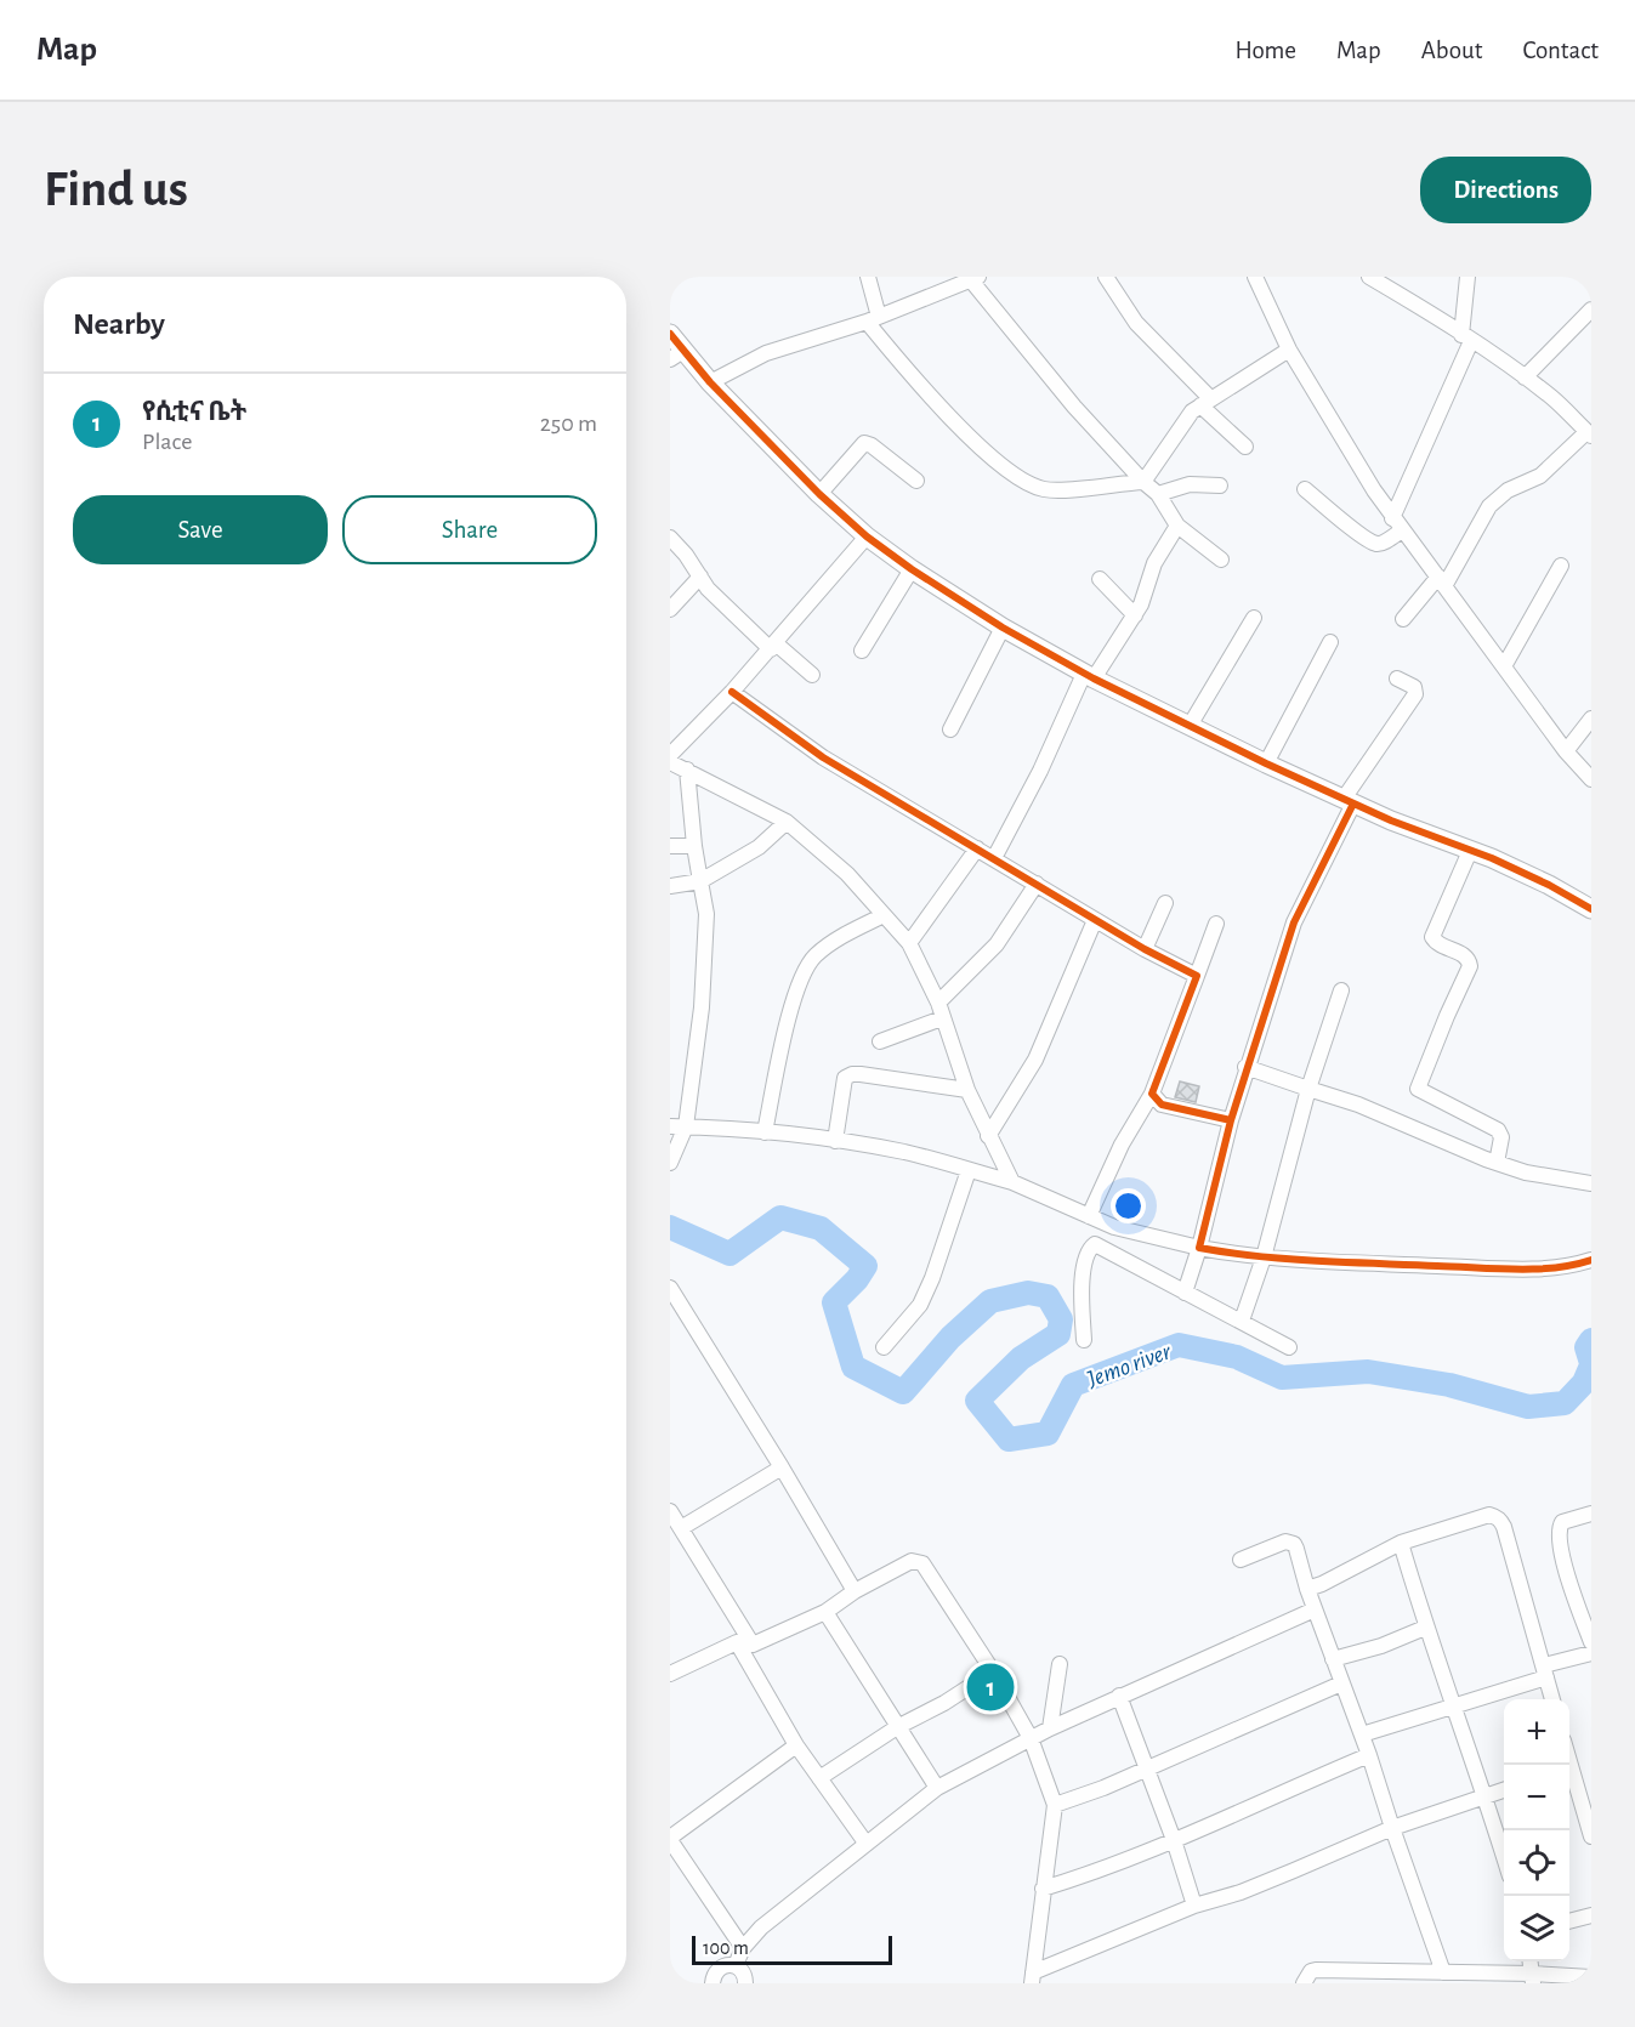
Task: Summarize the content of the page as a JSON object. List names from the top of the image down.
{
  "water": ["Jemo river"],
  "scale_bar": "100 m",
  "page": {
    "header": "Map",
    "nav": [
      "Home",
      "Map",
      "About",
      "Contact"
    ],
    "buttons": [
      "Directions",
      ["Save", "Share"]
    ],
    "title": "Find us",
    "heading": "Nearby",
    "list": [
      {
        "mark": "1",
        "name": "የሲቲና ቤት",
        "note": "Place",
        "value": "250 m"
      }
    ],
    "pins": "1",
    "map_buttons": ["+", "−"],
    "scale": "100 m"
  }
}
